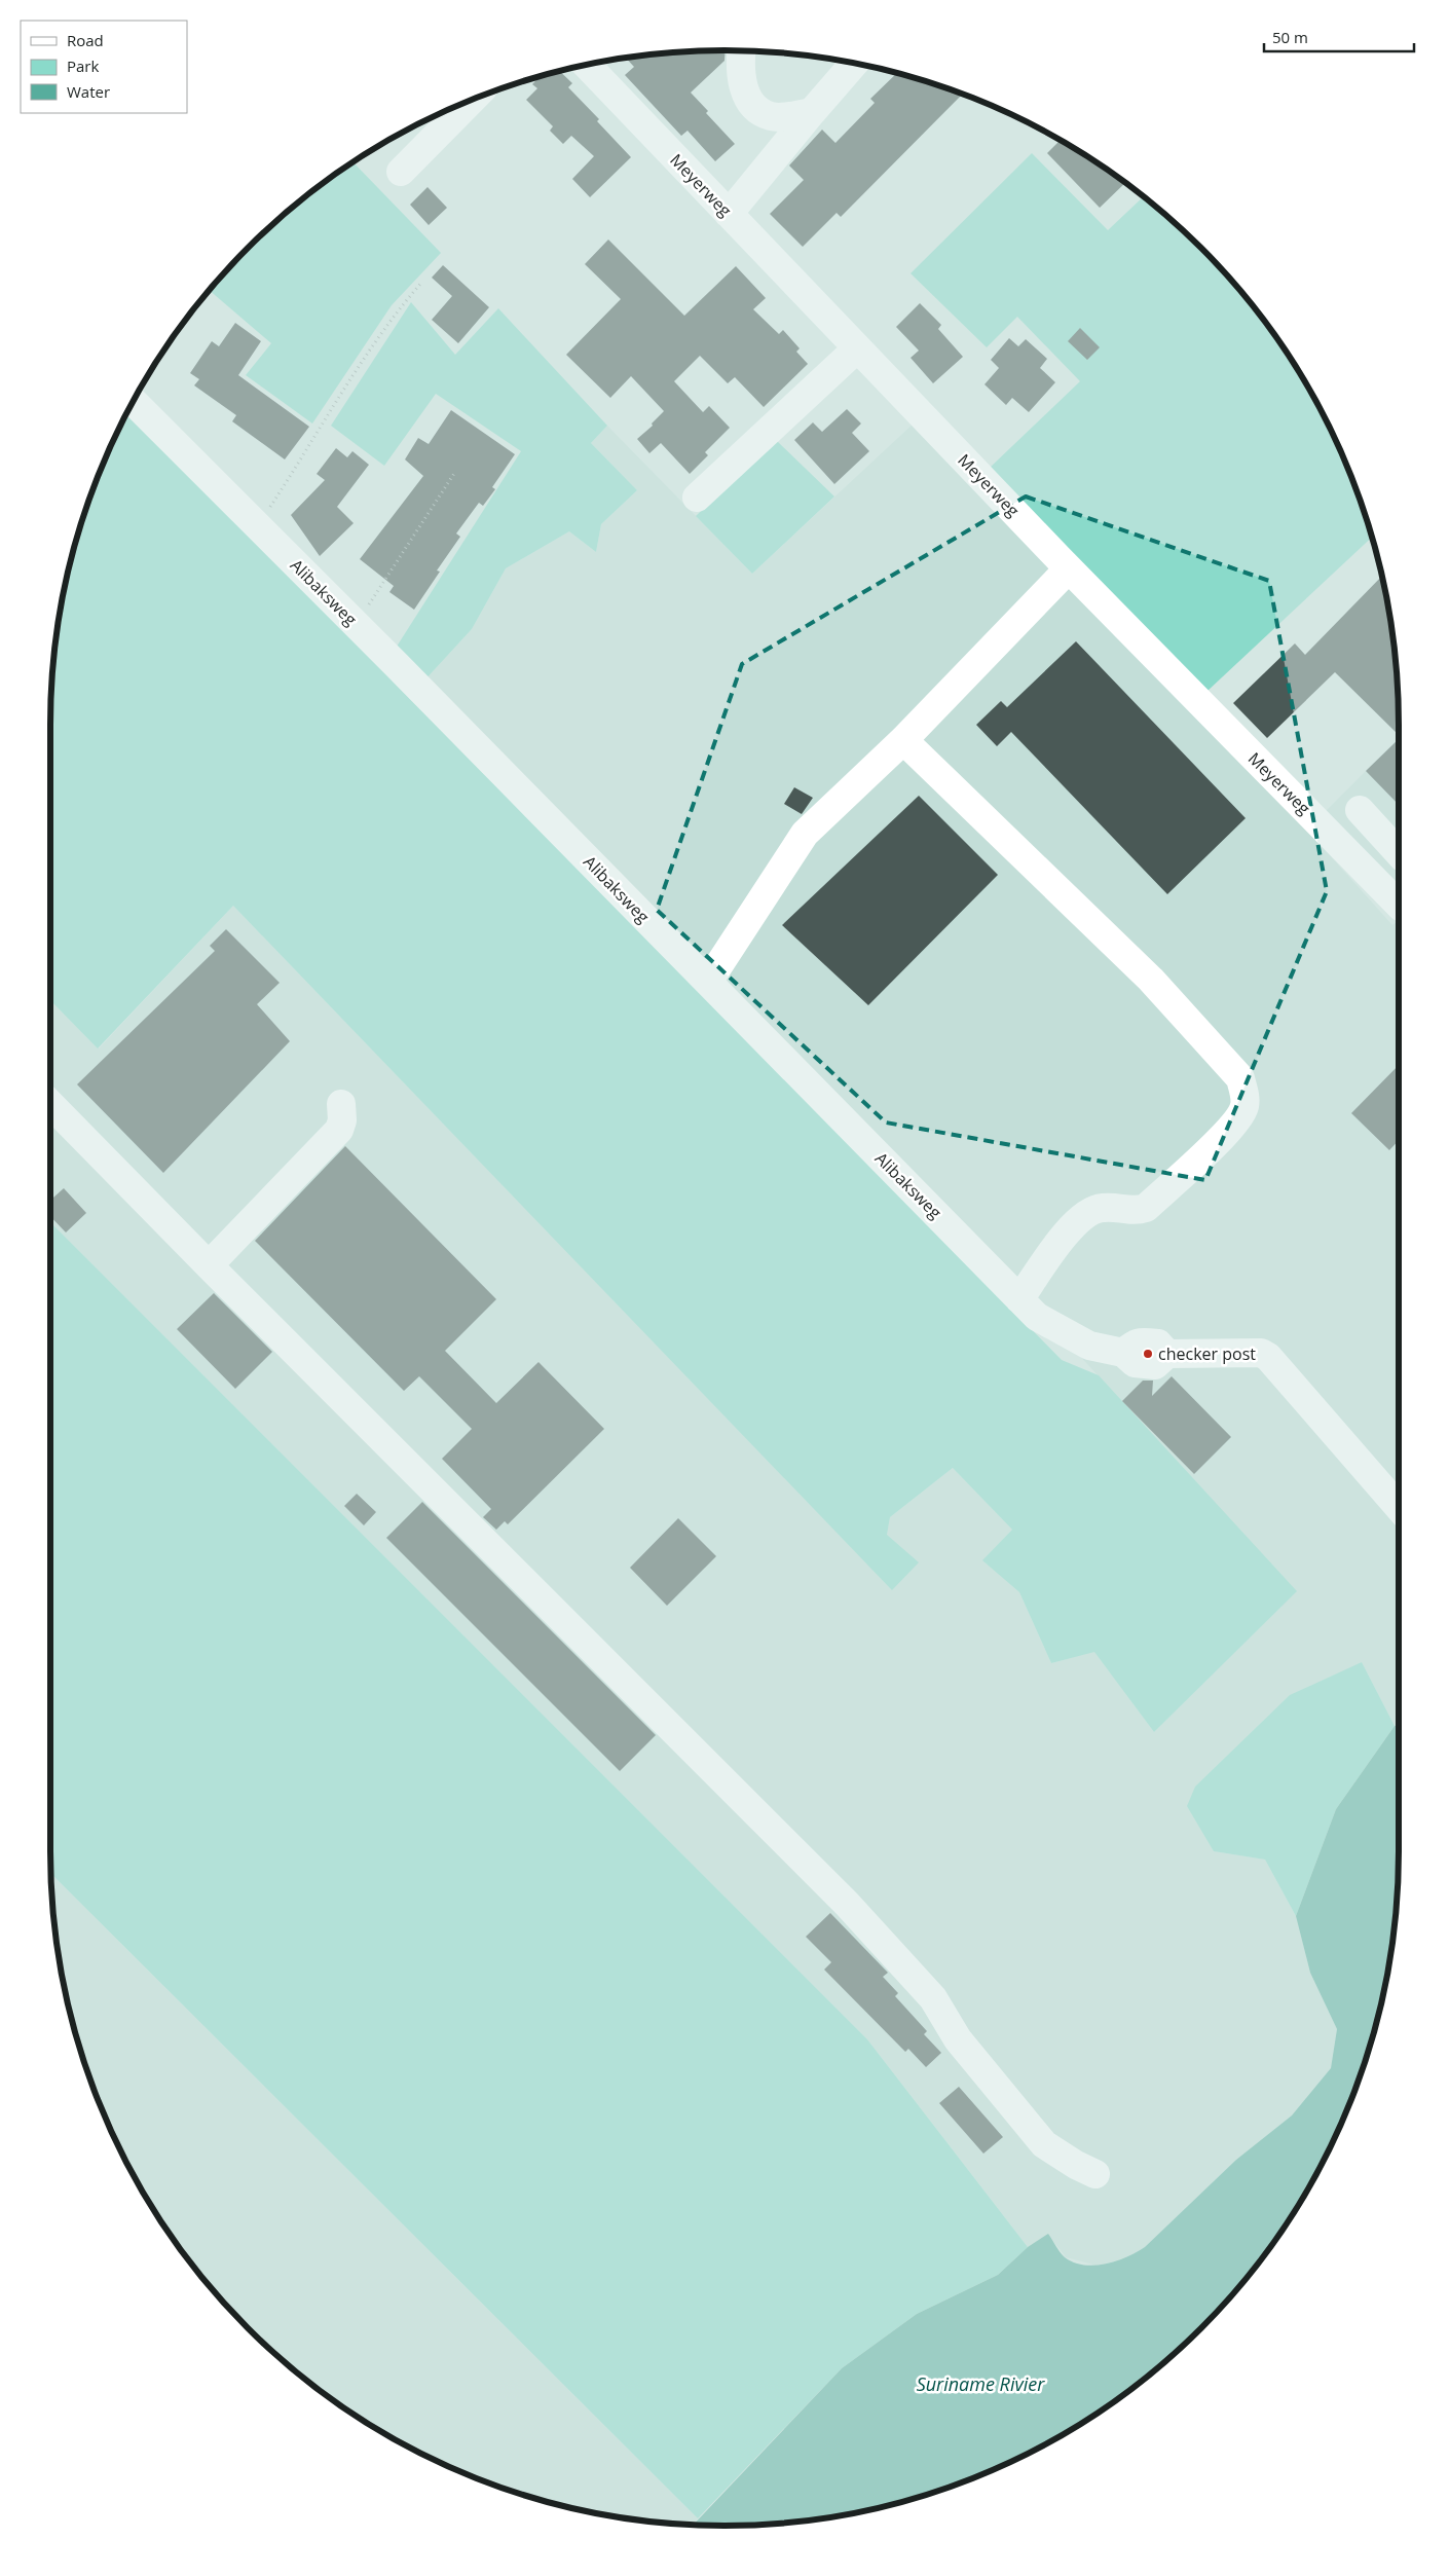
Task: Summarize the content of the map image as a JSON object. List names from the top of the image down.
{
  "streets": {
    "street": ["Meyerweg", "Alibaksweg"]
  },
  "water": ["Suriname Rivier"],
  "places": ["checker post"],
  "legend": ["Road", "Park", "Water"],
  "scale_bar": "50 m"
}
